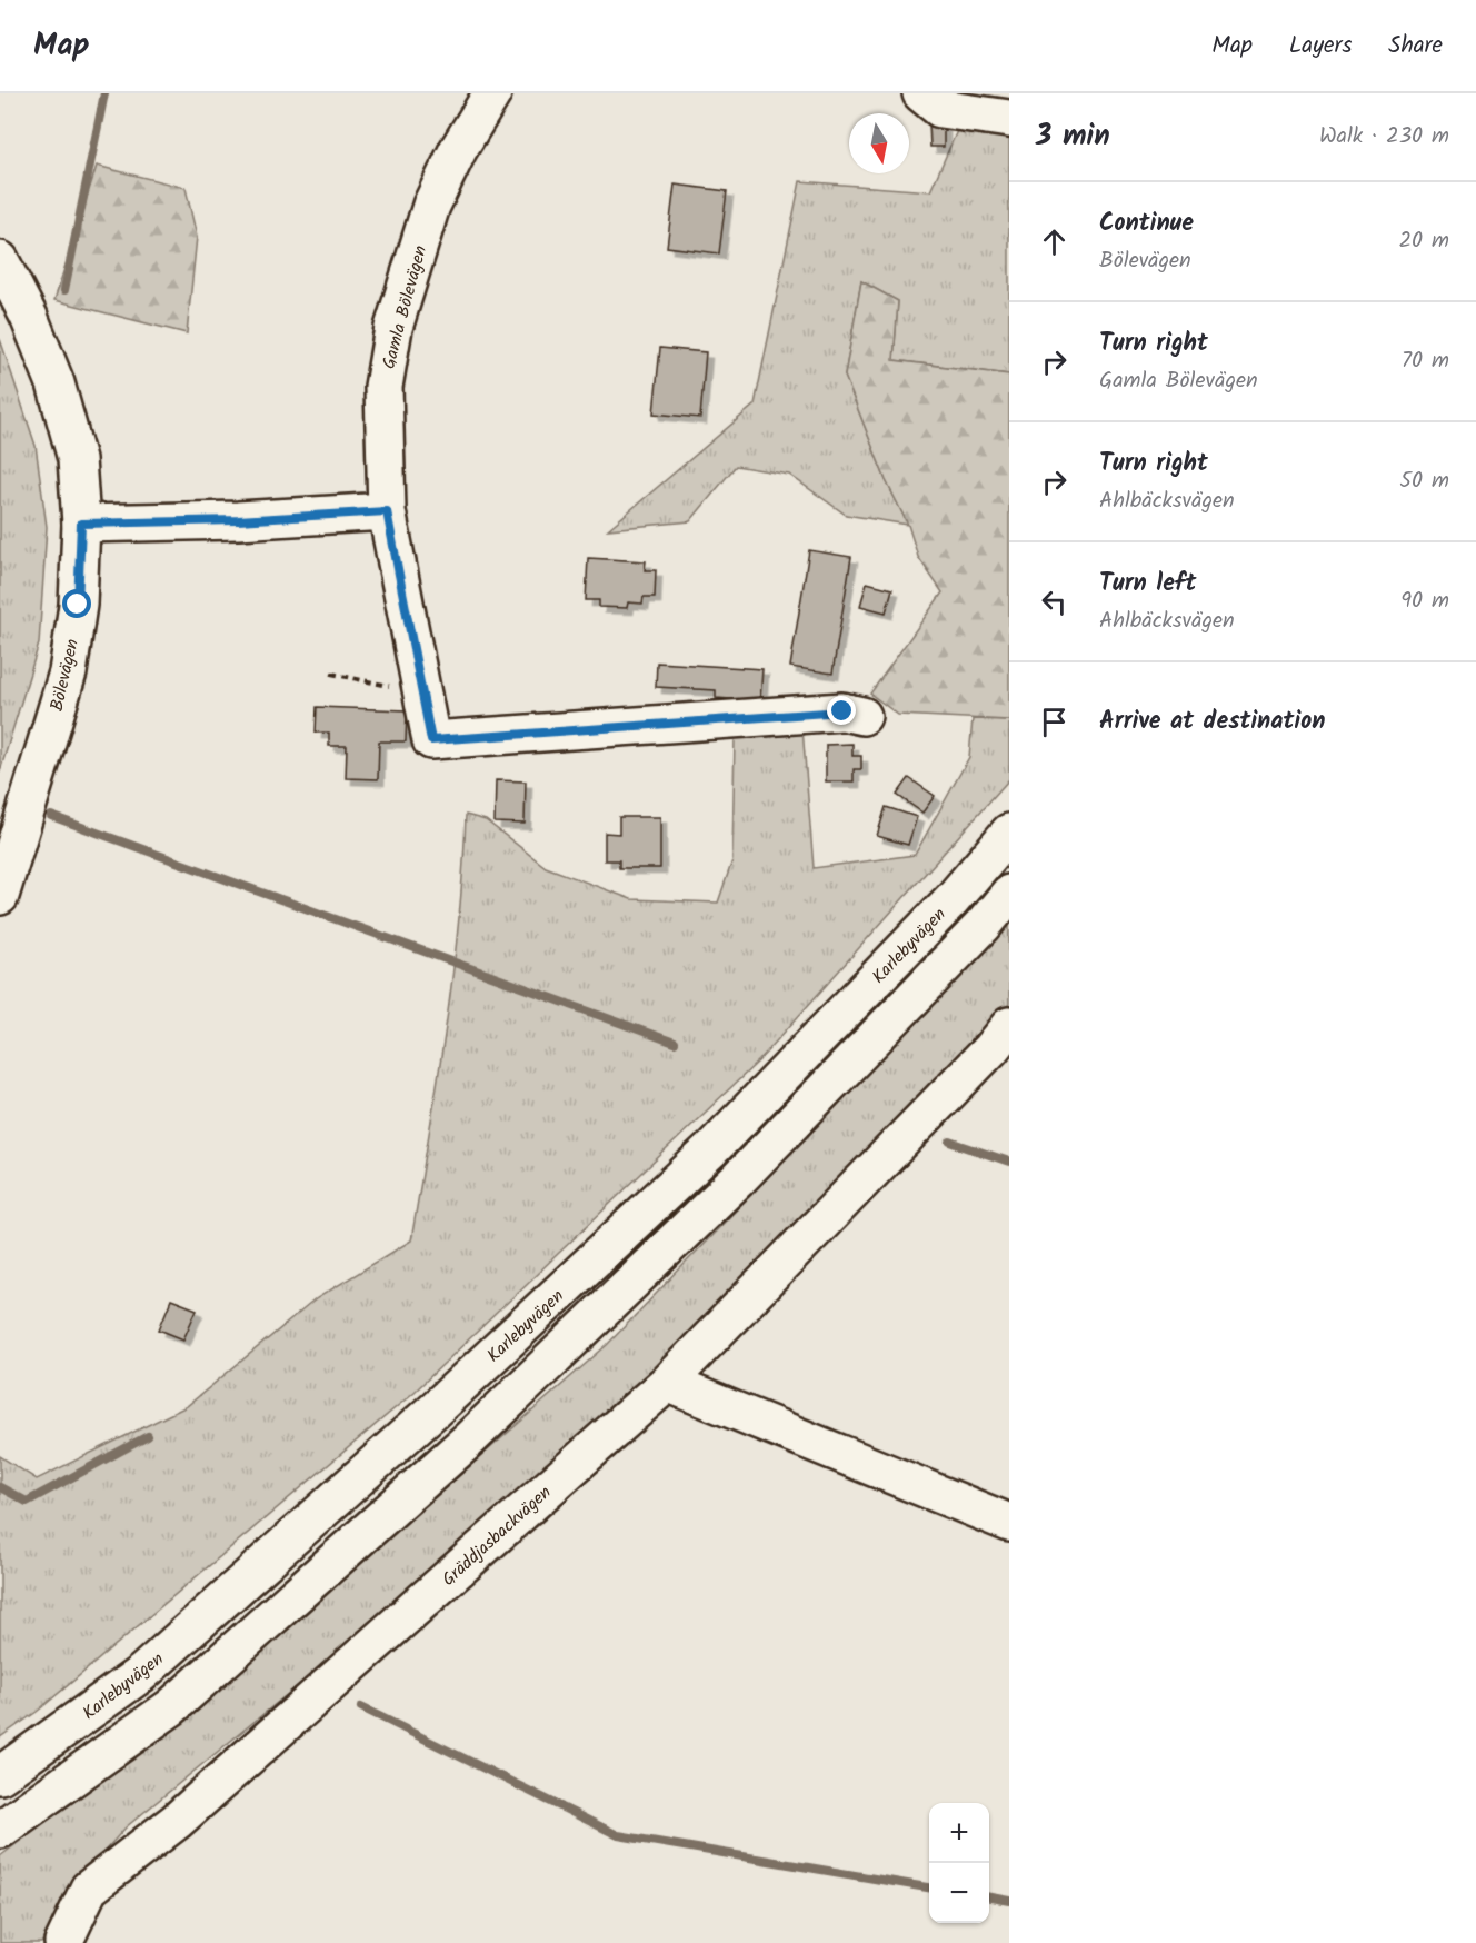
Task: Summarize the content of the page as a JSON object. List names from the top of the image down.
{
  "streets": {
    "main road": [
      "Gamla Bölevägen",
      "Bölevägen",
      "Karlebyvägen",
      "Gräddjasbackvägen"
    ]
  },
  "north": "bottom",
  "page": {
    "header": "Map",
    "nav": ["Map", "Layers", "Share"],
    "heading": ["3 min", "Walk · 230 m"],
    "list": [
      ["Continue", "Bölevägen", "20 m"],
      ["Turn right", "Gamla Bölevägen", "70 m"],
      ["Turn right", "Ahlbäcksvägen", "50 m"],
      ["Turn left", "Ahlbäcksvägen", "90 m"],
      "Arrive at destination"
    ],
    "map_buttons": ["+", "−"]
  }
}
